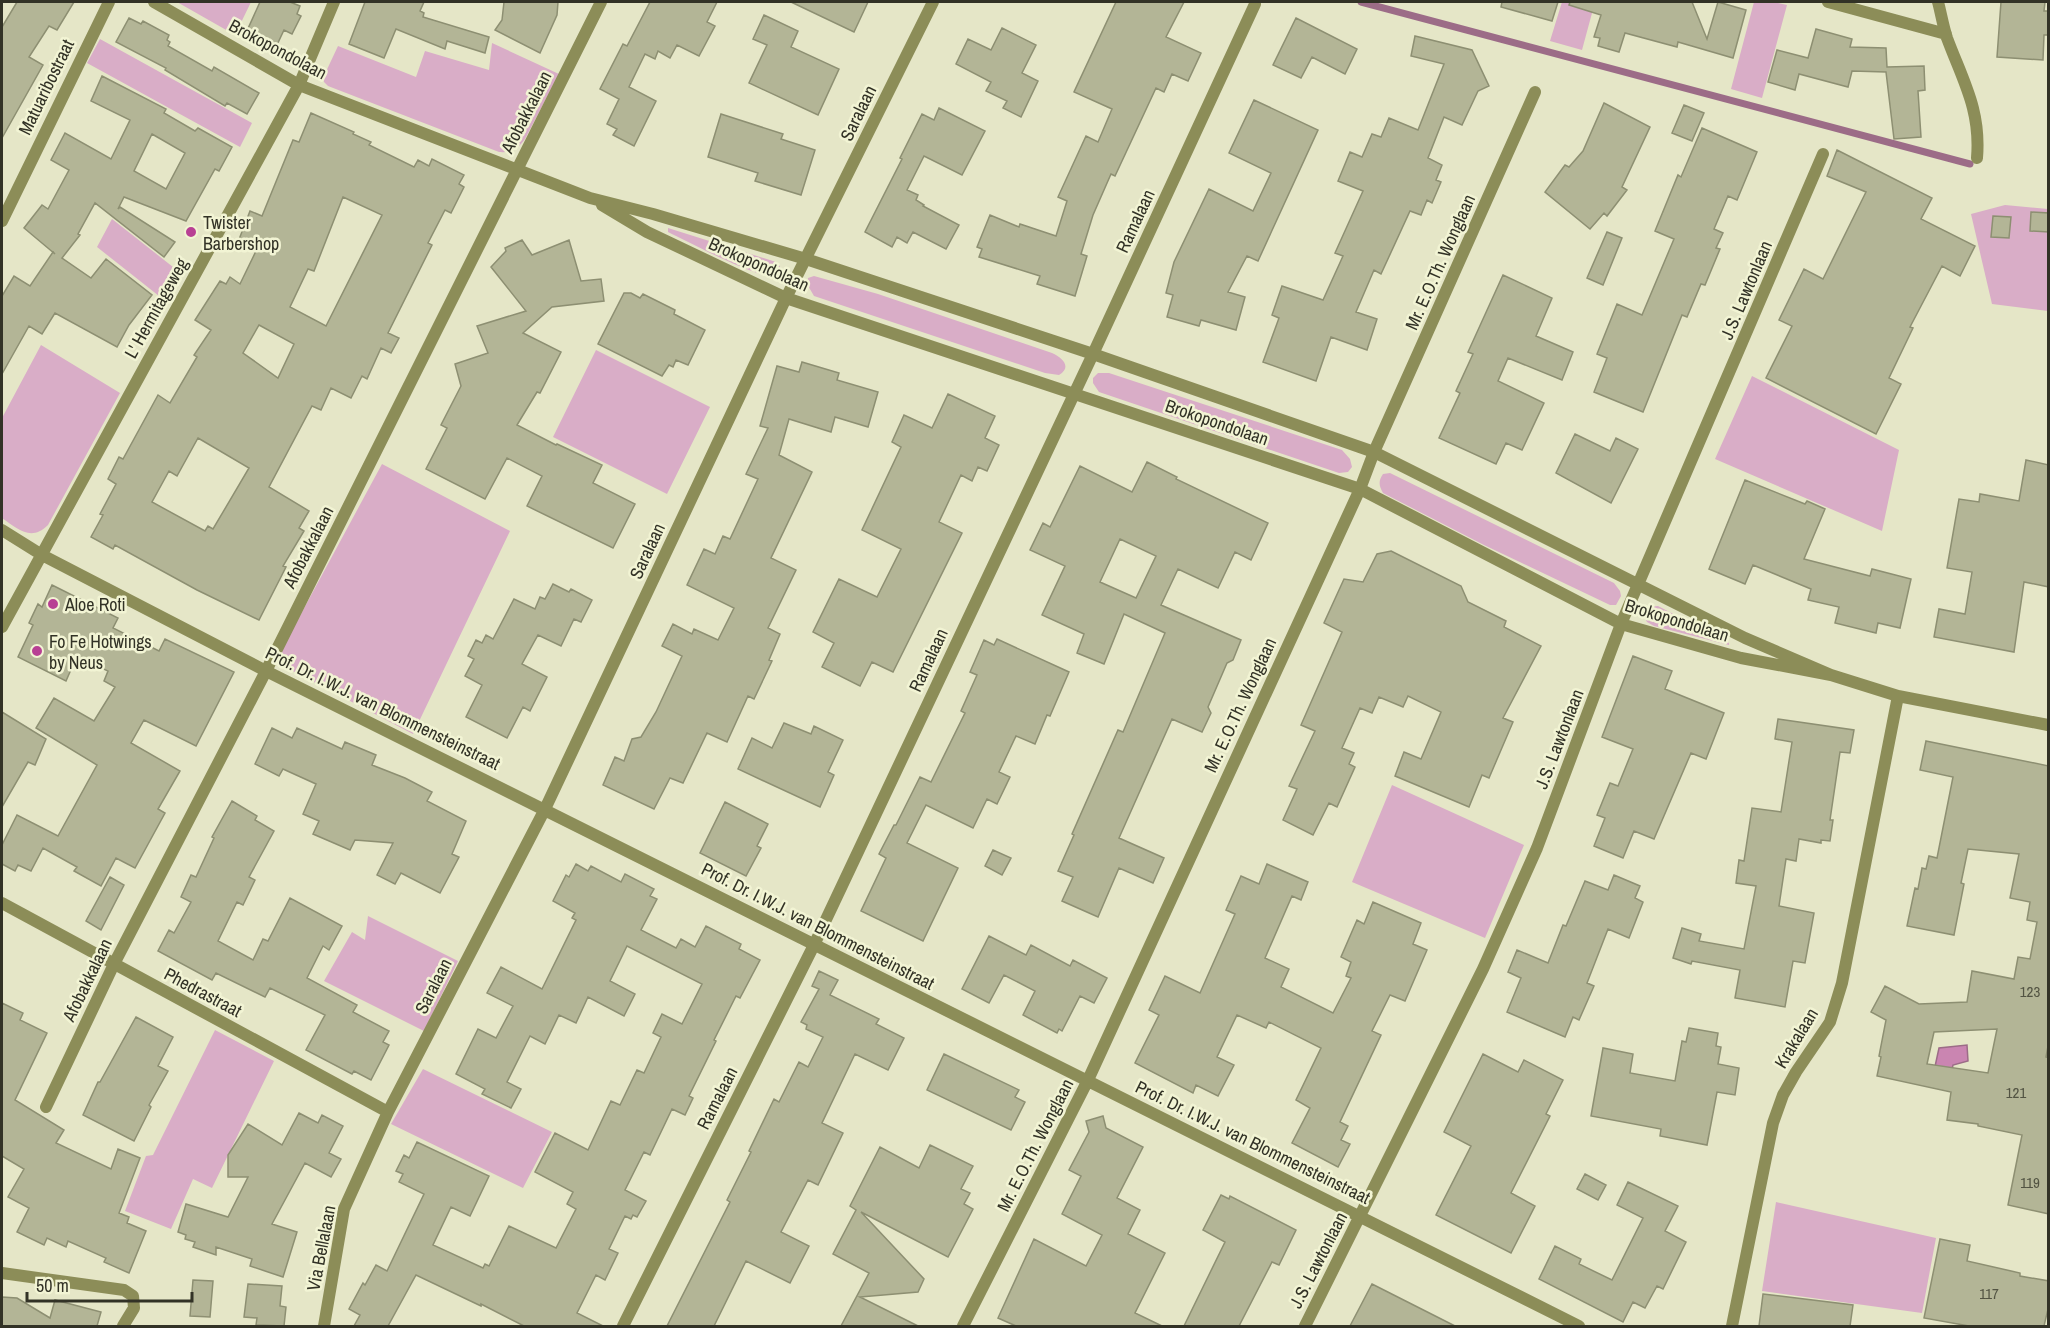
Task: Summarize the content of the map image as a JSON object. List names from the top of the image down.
{
  "streets": {
    "street": [
      "Brokopondolaan",
      "Matuaribostraat",
      "Afobakkalaan",
      "Saralaan",
      "Ramalaan",
      "Mr. E.O.Th. Wonglaan",
      "J.S. Lawtonlaan",
      "L' Hermitageweg",
      "Prof. Dr. I.W.J. van Blommensteinstraat",
      "Phedrastraat",
      "Krakalaan",
      "Via Bellalaan"
    ]
  },
  "crossings": [
    ["Brokopondolaan", "Afobakkalaan"],
    ["Brokopondolaan", "Saralaan"],
    ["Brokopondolaan", "Ramalaan"],
    ["Brokopondolaan", "Mr. E.O.Th. Wonglaan"],
    ["Brokopondolaan", "J.S. Lawtonlaan"],
    ["Brokopondolaan", "L' Hermitageweg"],
    ["Brokopondolaan", "Krakalaan"],
    ["Afobakkalaan", "Prof. Dr. I.W.J. van Blommensteinstraat"],
    ["Afobakkalaan", "Phedrastraat"],
    ["Saralaan", "Prof. Dr. I.W.J. van Blommensteinstraat"],
    ["Saralaan", "Phedrastraat"],
    ["Saralaan", "Via Bellalaan"],
    ["Ramalaan", "Prof. Dr. I.W.J. van Blommensteinstraat"],
    ["Mr. E.O.Th. Wonglaan", "Prof. Dr. I.W.J. van Blommensteinstraat"],
    ["J.S. Lawtonlaan", "Prof. Dr. I.W.J. van Blommensteinstraat"],
    ["L' Hermitageweg", "Prof. Dr. I.W.J. van Blommensteinstraat"],
    ["Phedrastraat", "Via Bellalaan"]
  ],
  "places": ["Twister Barbershop", "Aloe Roti", "Fo Fe Hotwings by Neus"],
  "house_numbers": [
    "123",
    "121",
    "119",
    "117"
  ],
  "scale_bar": "50 m"
}
